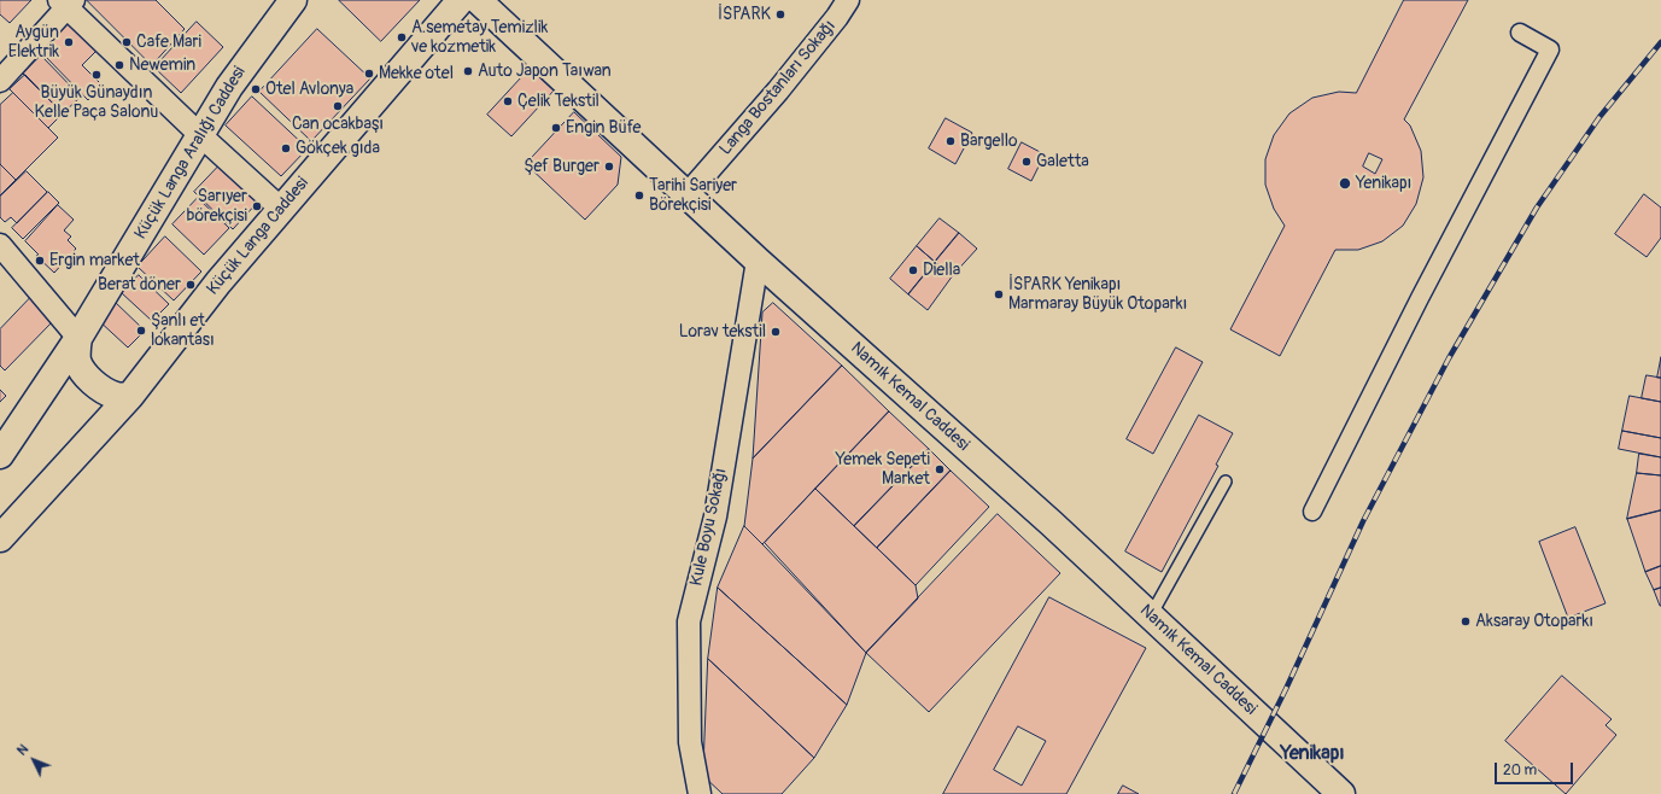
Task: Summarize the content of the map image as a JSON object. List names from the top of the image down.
{
  "streets": {
    "street": [
      "Langa Bostanları Sokağı",
      "Küçük Langa Aralığı Caddesi",
      "Küçük Langa Caddesi",
      "Namık Kemal Caddesi",
      "Kule Boyu Sokağı"
    ]
  },
  "crossings": [
    ["Langa Bostanları Sokağı", "Namık Kemal Caddesi"],
    ["Namık Kemal Caddesi", "Kule Boyu Sokağı"]
  ],
  "districts": ["Yenikapı"],
  "places": [
    "İSPARK",
    "A.semetay Temizlik ve kozmetik",
    "Aygün Elektrik",
    "Cafe Mari",
    "Newemin",
    "Auto Japon Taıwan",
    "Mekke otel",
    "Büyük Günaydın Kelle Paça Salonu",
    "Otel Avlonya",
    "Çelik Tekstil",
    "Can ocakbaşı",
    "Engin Büfe",
    "Bargello",
    "Gökçek gıda",
    "Galetta",
    "Şef Burger",
    "Yenikapı",
    "Tarihi Sariyer Börekçisi",
    "Sarıyer börekçisi",
    "Ergin market",
    "Diella",
    "Berat döner",
    "İSPARK Yenikapı Marmaray Büyük Otoparkı",
    "Şanlı et lokantası",
    "Lorav tekstil",
    "Yemek Sepeti Market",
    "Aksaray Otoparkı"
  ],
  "scale_bar": "20 m",
  "north": "top left"
}
